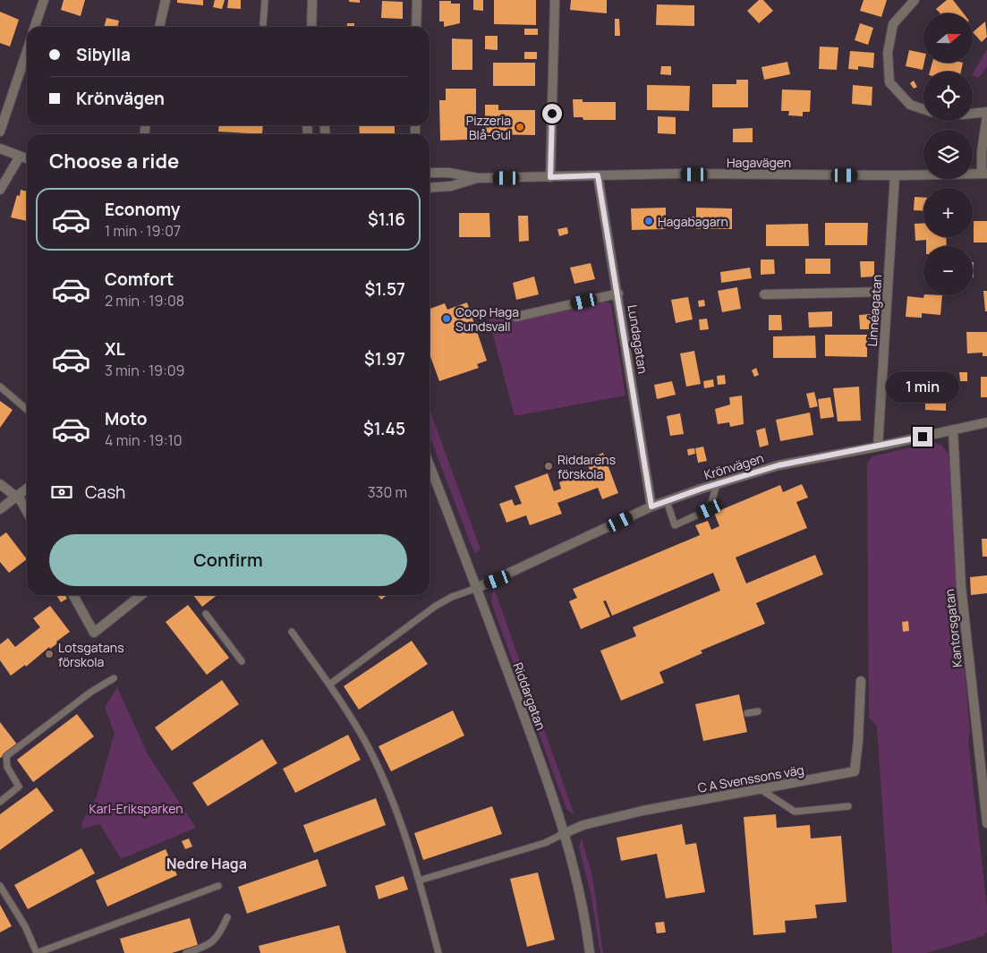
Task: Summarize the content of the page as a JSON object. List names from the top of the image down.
{
  "streets": {
    "street": [
      "Hagavägen",
      "Linnéagatan",
      "Lundagatan",
      "Krönvägen",
      "Kantorsgatan",
      "Riddargatan",
      "C A Svenssons väg"
    ]
  },
  "crossings": [
    ["Hagavägen", "Linnéagatan"],
    ["Hagavägen", "Lundagatan"],
    ["Linnéagatan", "Krönvägen"],
    ["Lundagatan", "Krönvägen"],
    ["Krönvägen", "Kantorsgatan"],
    ["Krönvägen", "Riddargatan"],
    ["Riddargatan", "C A Svenssons väg"]
  ],
  "districts": ["Nedre Haga"],
  "parks": ["Karl-Eriksparken"],
  "places": [
    "Pizzeria Blå-Gul",
    "Hagabagarn",
    "Coop Haga Sundsvall",
    "Riddarens förskola",
    "Lotsgatans förskola"
  ],
  "north": "right",
  "page": {
    "map_buttons": ["+", "−"],
    "banner": ["Sibylla", "Krönvägen"],
    "heading": "Choose a ride",
    "list": [
      {
        "name": "Economy",
        "note": "1 min · 19:07",
        "value": "$1.16"
      },
      {
        "name": "Comfort",
        "note": "2 min · 19:08",
        "value": "$1.57"
      },
      {
        "name": "XL",
        "note": "3 min · 19:09",
        "value": "$1.97"
      },
      {
        "name": "Moto",
        "note": "4 min · 19:10",
        "value": "$1.45"
      }
    ],
    "bubble": "1 min",
    "pay": ["Cash", "330 m"],
    "buttons": "Confirm"
  }
}
